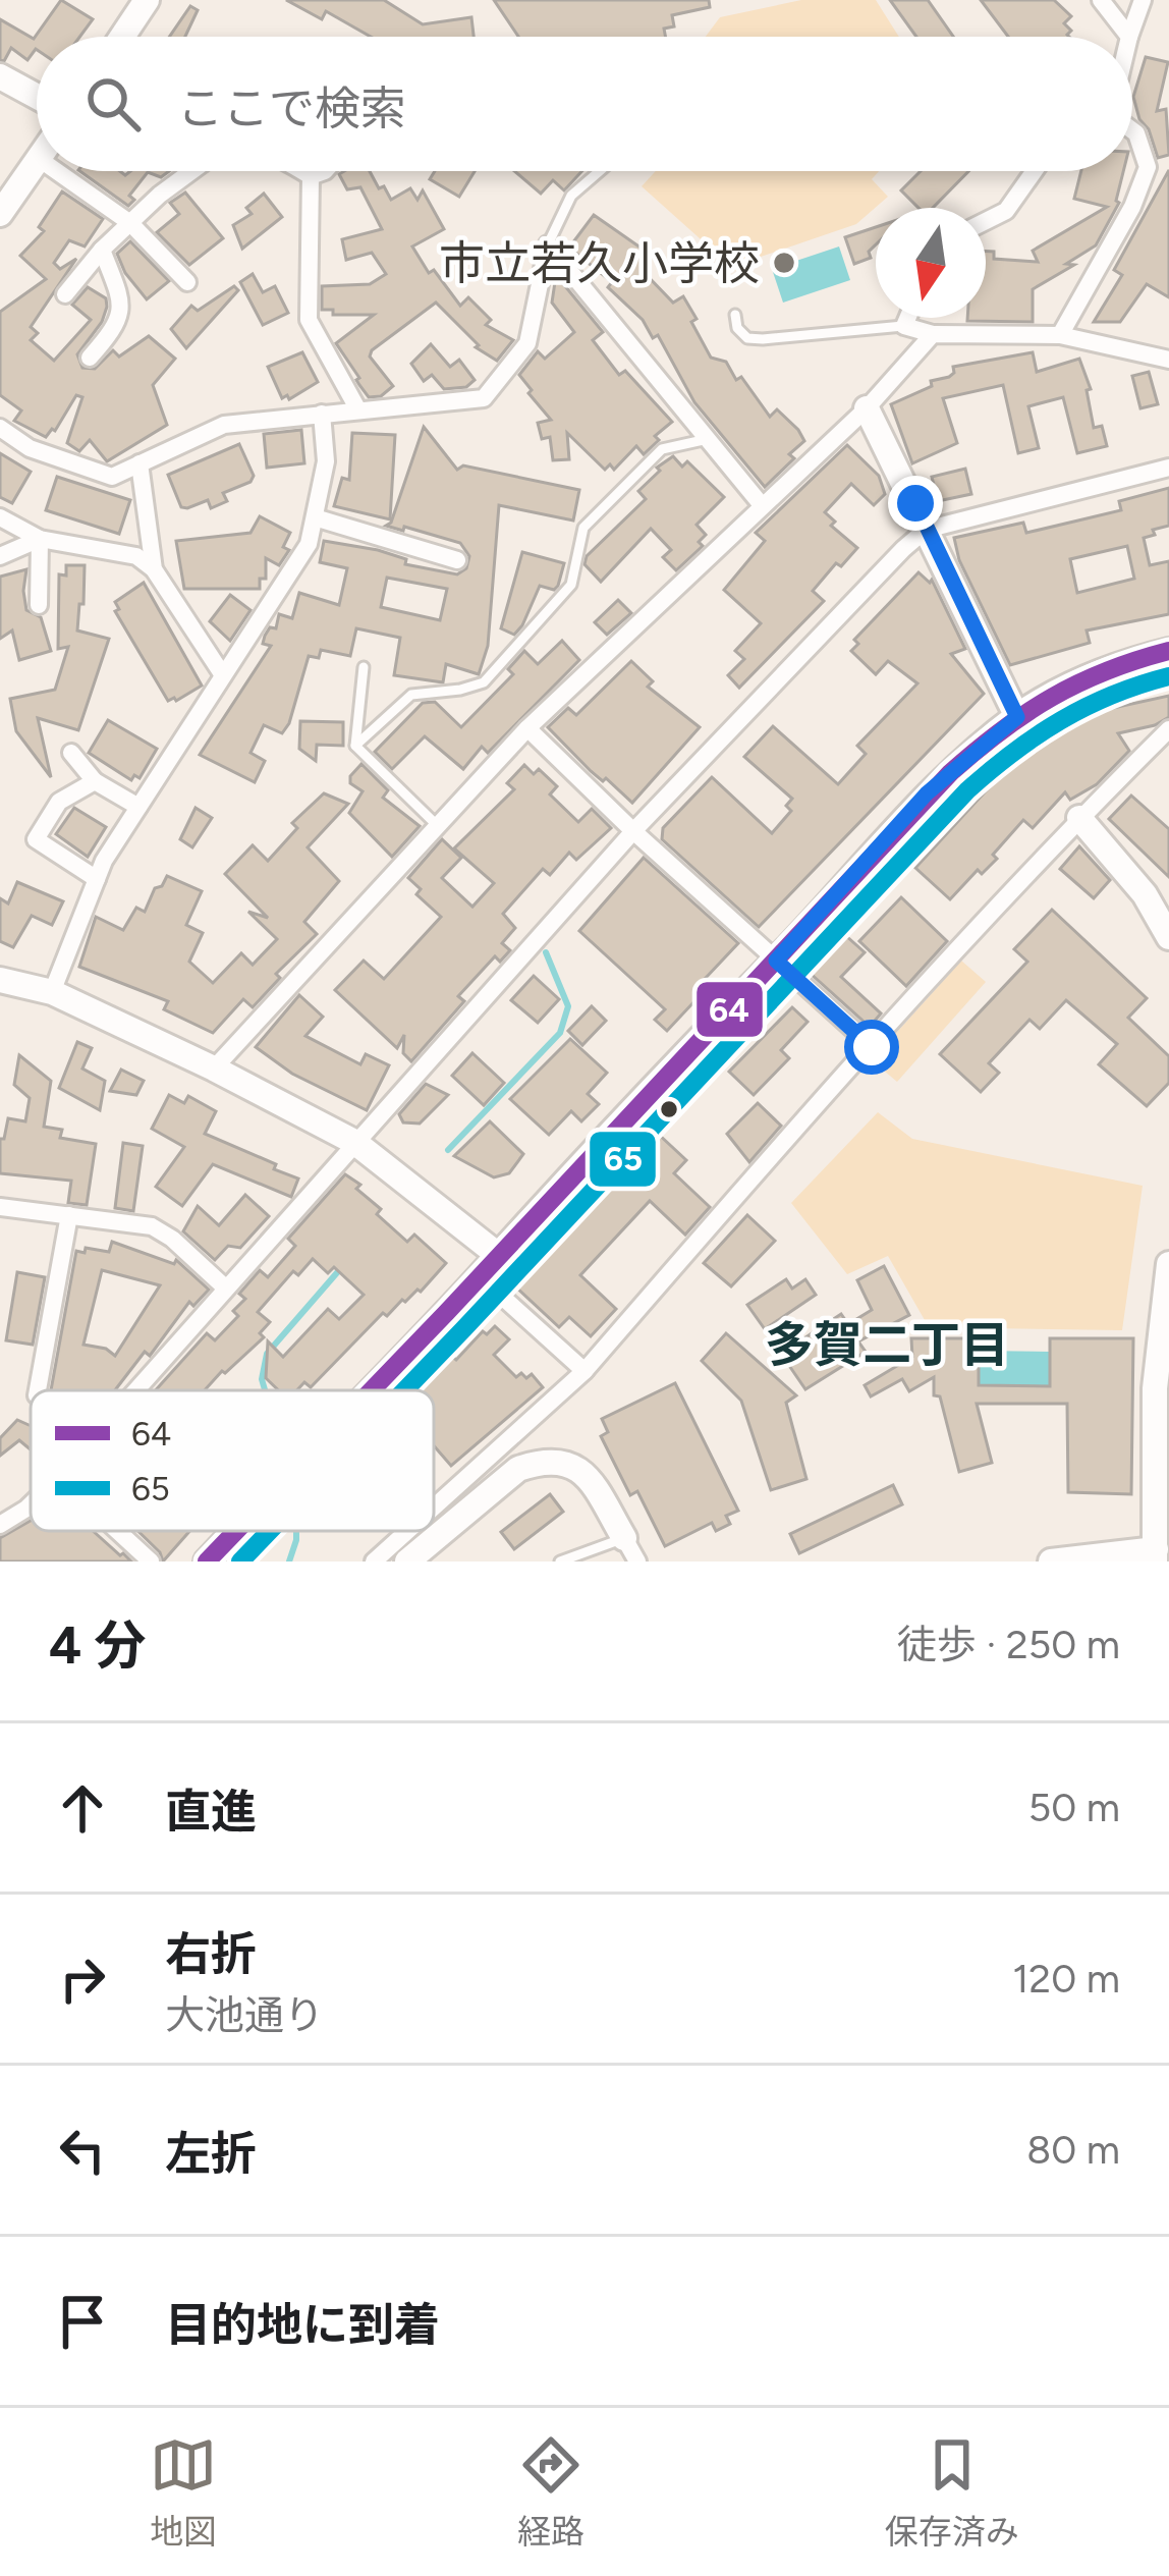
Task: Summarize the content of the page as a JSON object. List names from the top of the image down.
{
  "districts": ["多賀二丁目"],
  "places": ["市立若久小学校"],
  "lines": ["transit line 64", "transit line 65"],
  "legend": ["64", "65"],
  "north": "bottom",
  "page": {
    "search": "ここで検索",
    "heading": ["4 分", "徒歩 · 250 m"],
    "list": [
      ["直進", "50 m"],
      ["右折", "大池通り", "120 m"],
      ["左折", "80 m"],
      "目的地に到着"
    ],
    "nav": ["地図", "経路", "保存済み"]
  }
}
